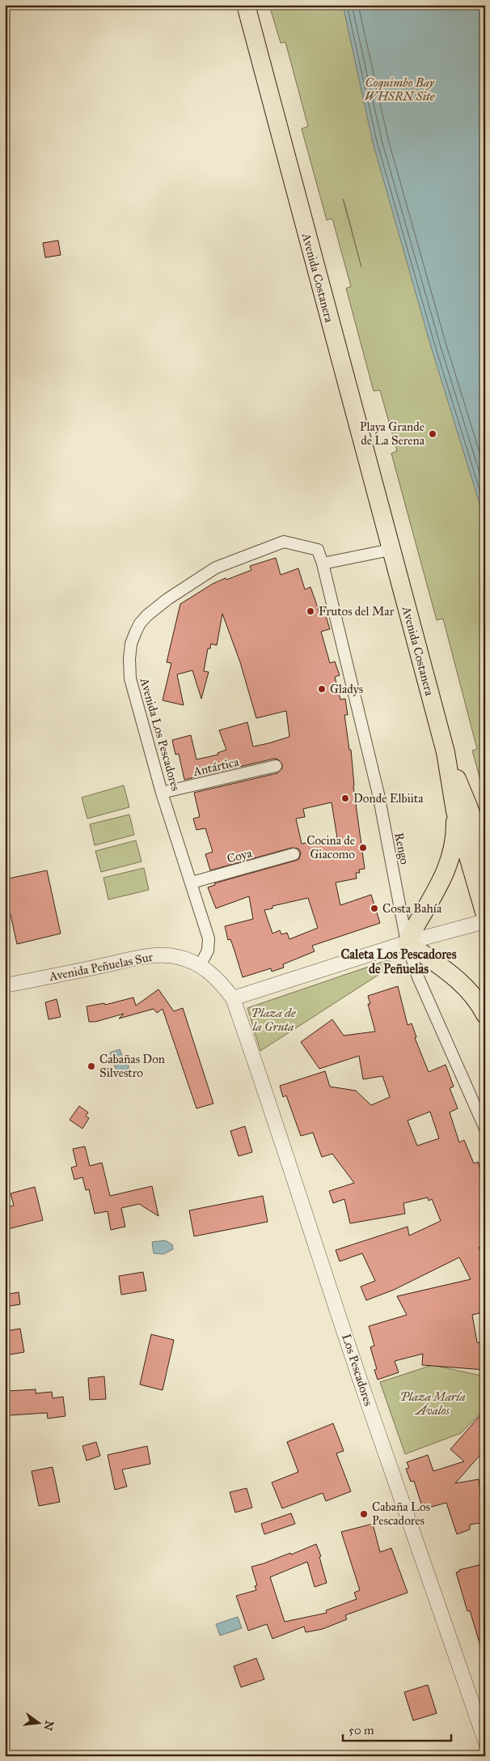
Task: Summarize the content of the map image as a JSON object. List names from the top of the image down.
{
  "streets": {
    "main road": ["Avenida Costanera"],
    "street": [
      "Avenida Los Pescadores",
      "Antártica",
      "Rengo",
      "Coya",
      "Avenida Peñuelas Sur",
      "Los Pescadores"
    ]
  },
  "crossings": [
    ["Avenida Los Pescadores", "Antártica"],
    ["Avenida Los Pescadores", "Rengo"],
    ["Avenida Los Pescadores", "Coya"],
    ["Avenida Los Pescadores", "Avenida Peñuelas Sur"],
    ["Avenida Peñuelas Sur", "Los Pescadores"]
  ],
  "districts": ["Caleta Los Pescadores de Peñuelas"],
  "parks": ["Coquimbo Bay WHSRN Site", "Plaza de la Gruta", "Plaza María Ávalos"],
  "places": [
    "Playa Grande de La Serena",
    "Frutos del Mar",
    "Gladys",
    "Donde Elbiita",
    "Cocina de Giacomo",
    "Costa Bahía",
    "Cabañas Don Silvestro",
    "Cabaña Los Pescadores"
  ],
  "scale_bar": "50 m",
  "north": "right"
}
